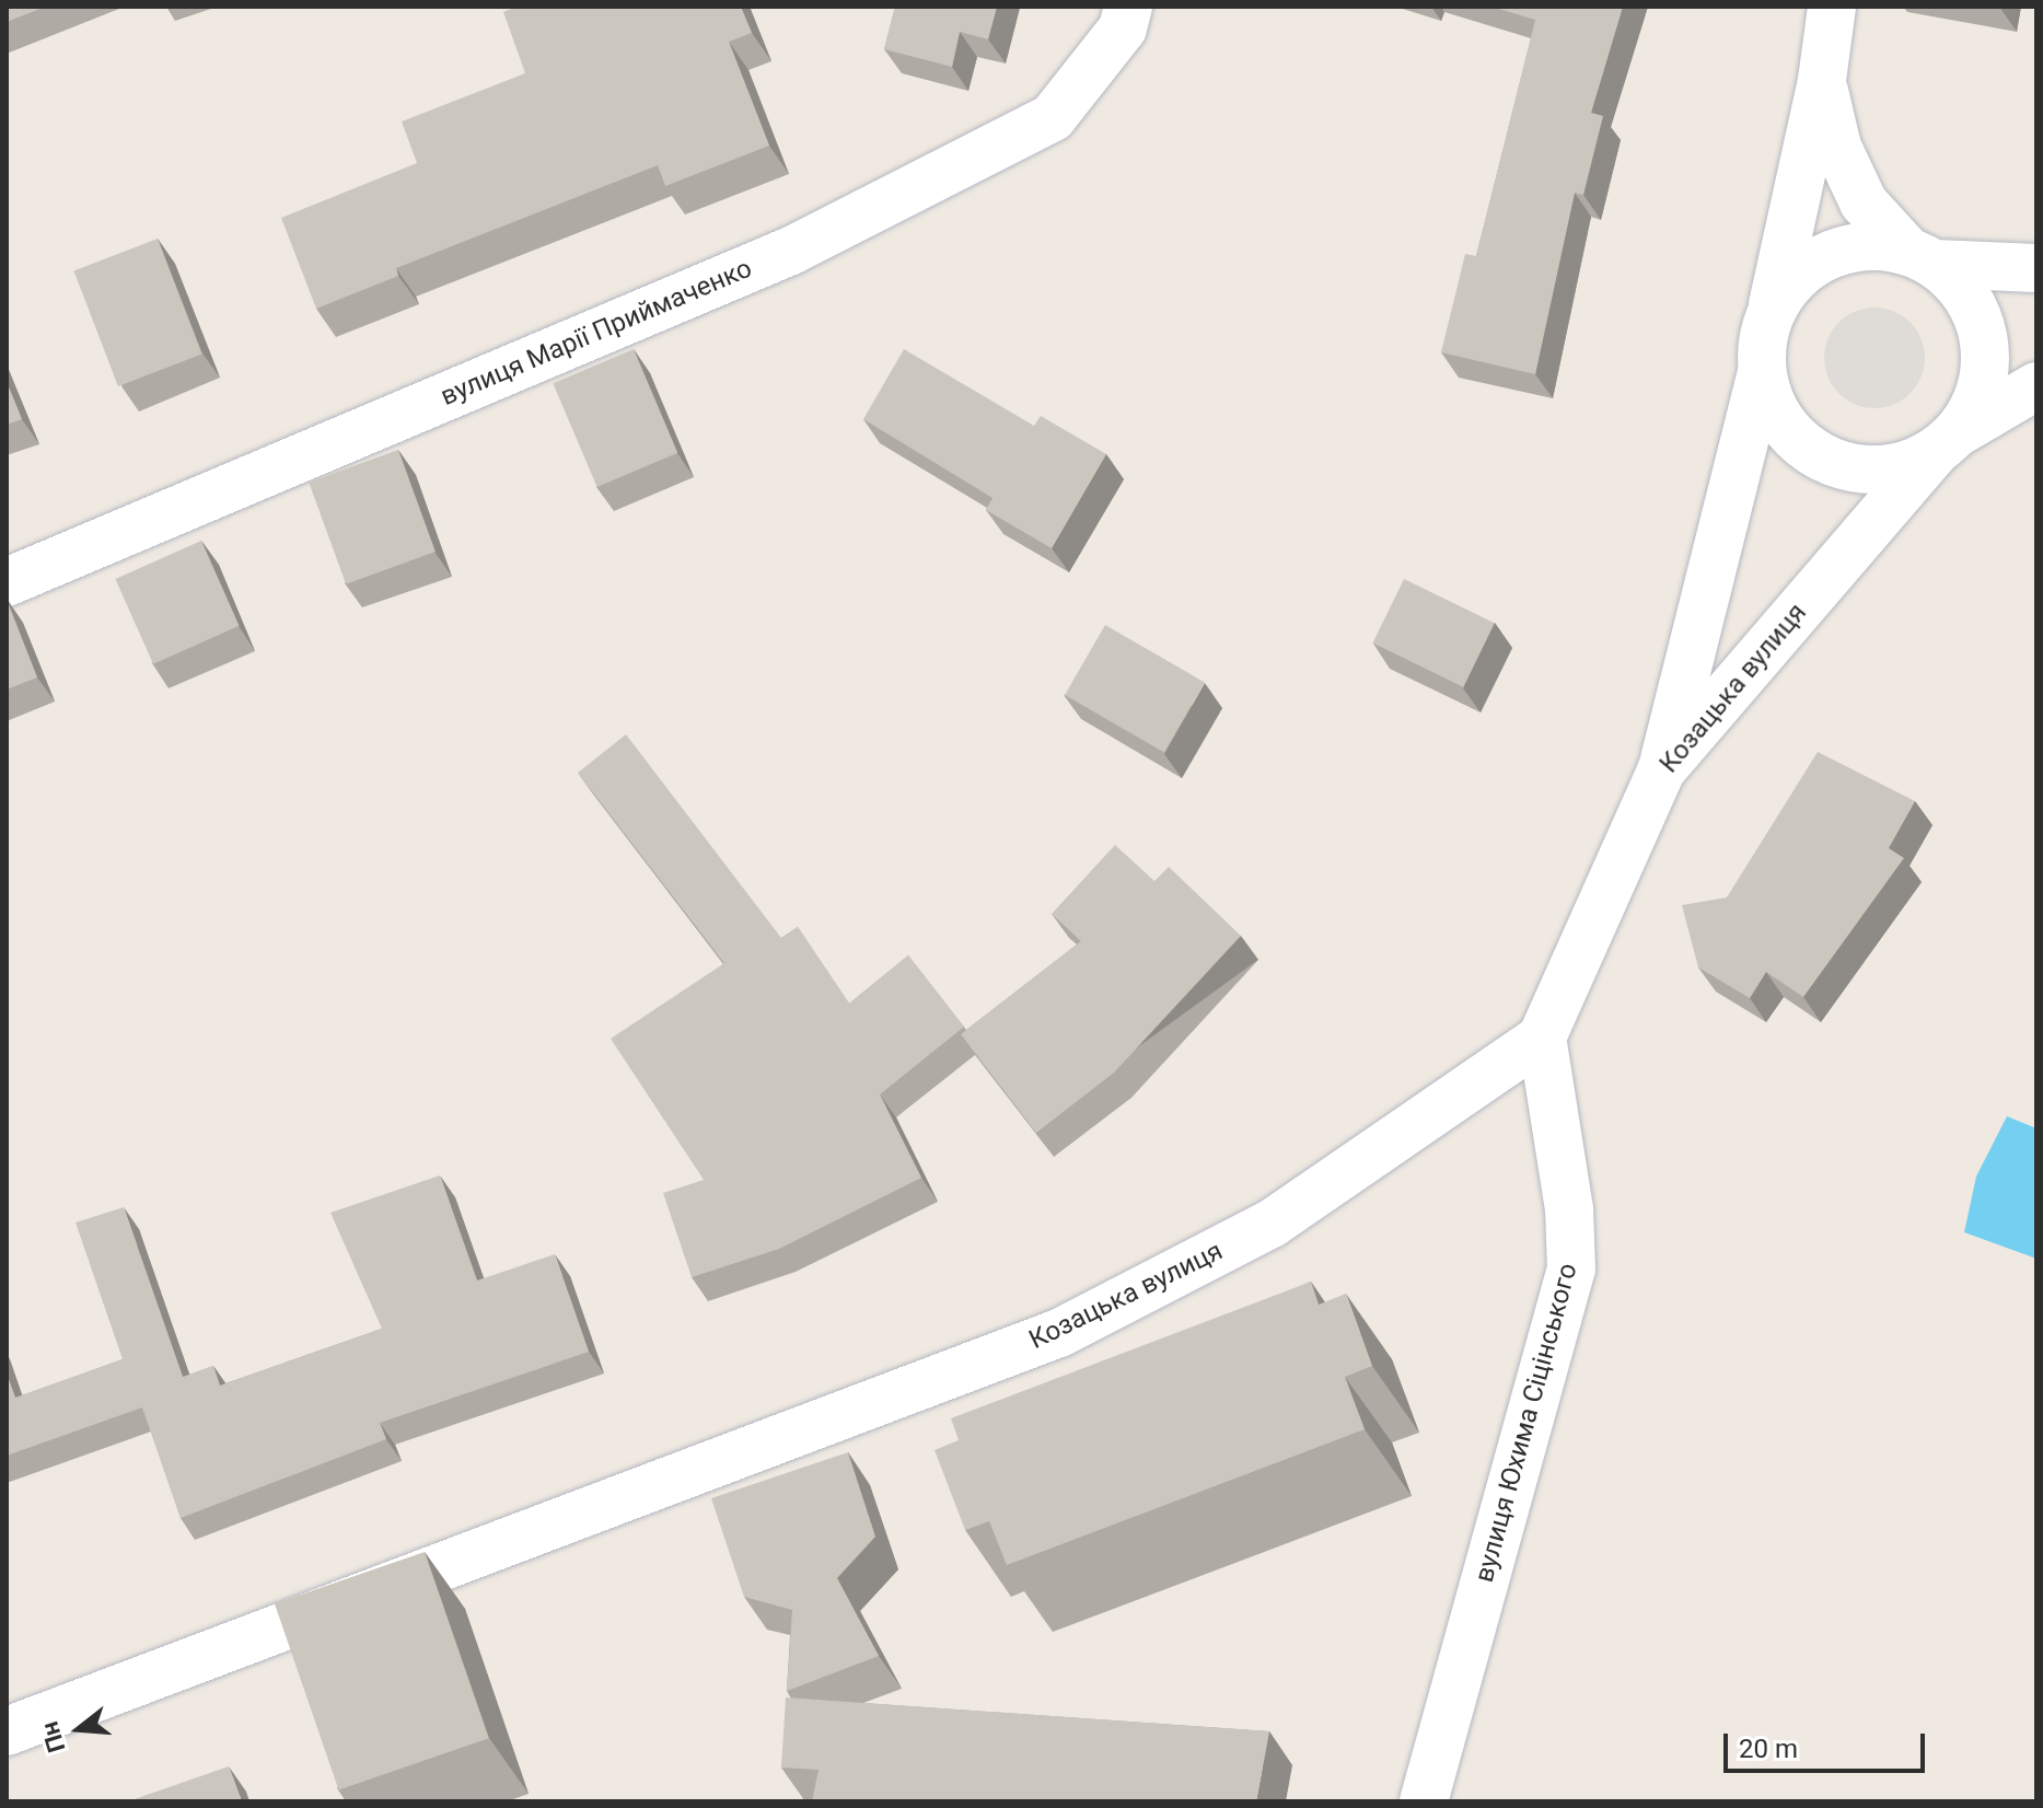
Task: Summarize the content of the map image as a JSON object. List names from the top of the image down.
{
  "streets": {
    "street": ["вулиця Марії Приймаченко", "Козацька вулиця", "вулиця Юхима Сіцінського"]
  },
  "crossings": [
    ["Козацька вулиця", "вулиця Юхима Сіцінського"]
  ],
  "scale_bar": "20 m",
  "north": "left"
}
